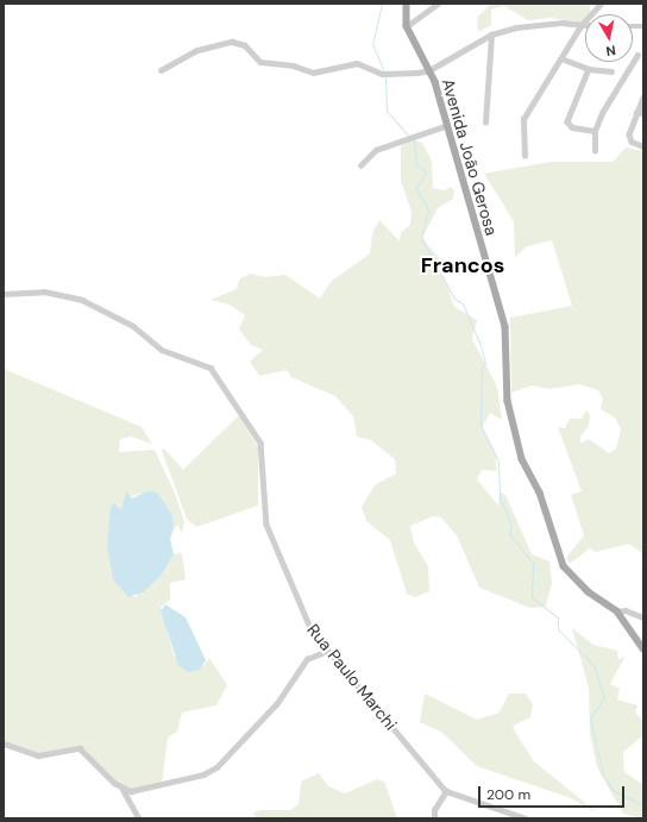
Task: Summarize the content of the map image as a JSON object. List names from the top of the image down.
{
  "streets": {
    "main road": ["Avenida João Gerosa"],
    "street": ["Rua Paulo Marchi"]
  },
  "districts": ["Francos"],
  "scale_bar": "200 m",
  "north": "bottom"
}
